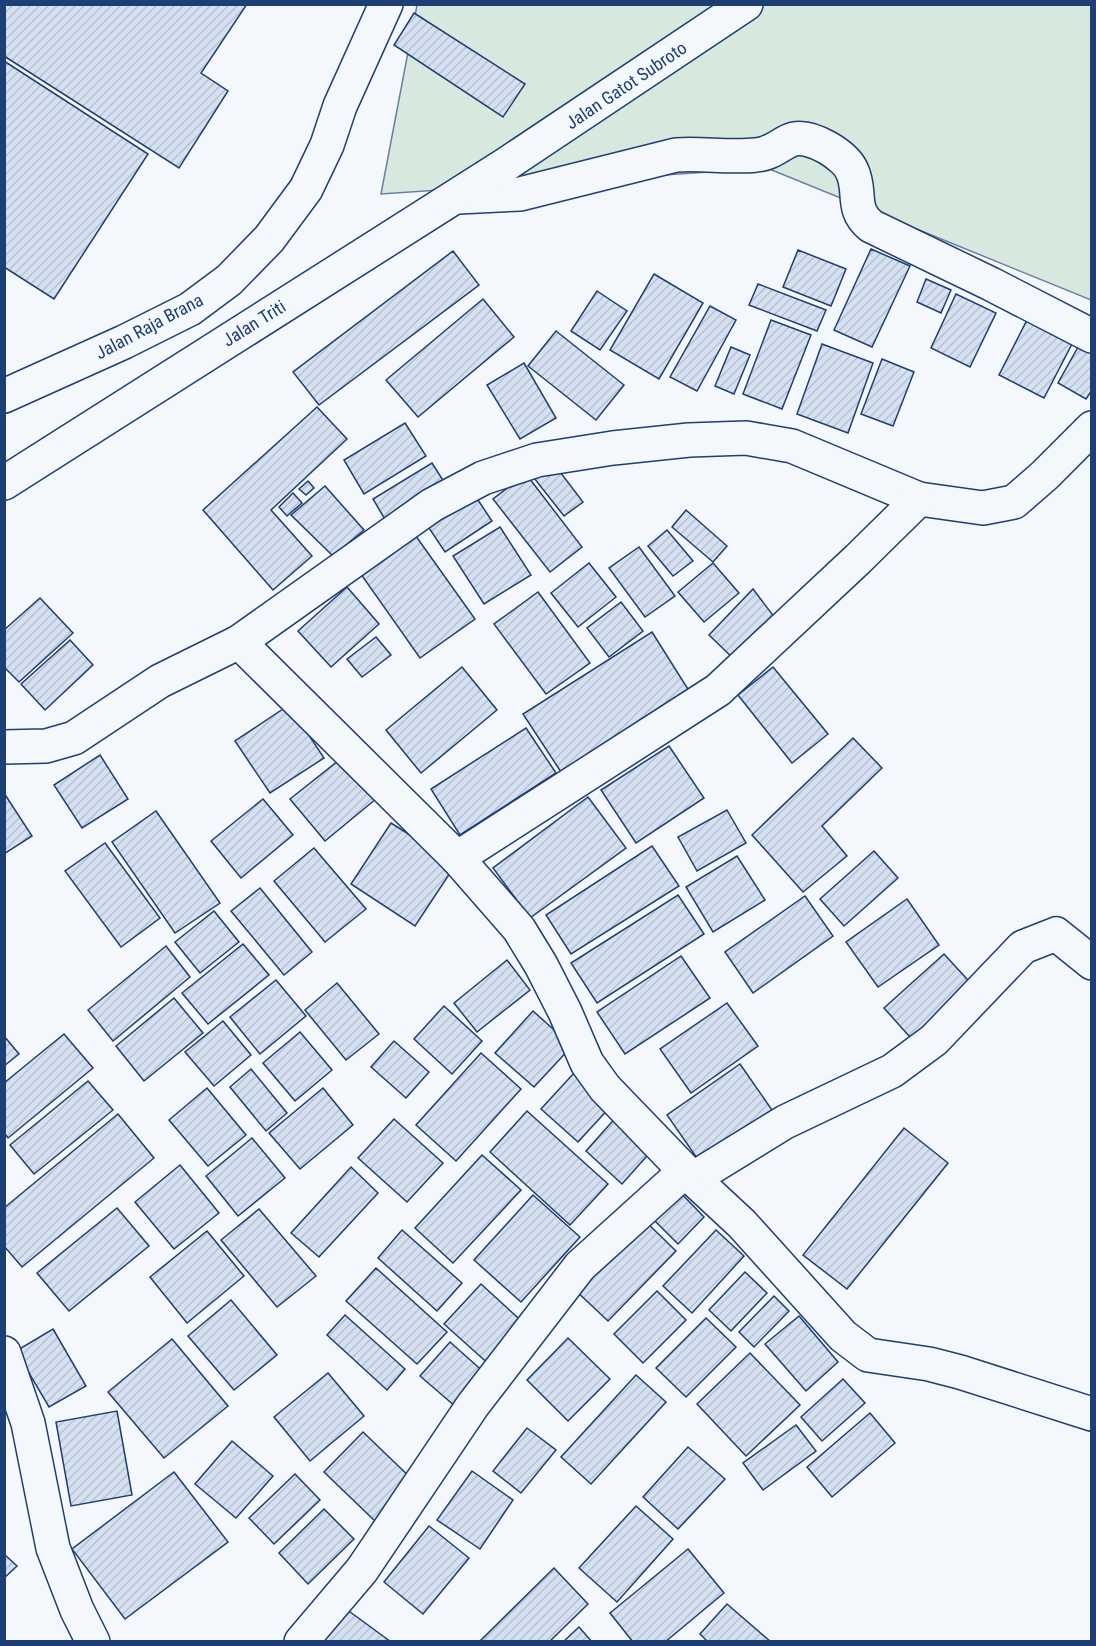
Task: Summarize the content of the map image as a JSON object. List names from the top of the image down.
{
  "streets": {
    "street": ["Jalan Gatot Subroto", "Jalan Triti", "Jalan Raja Brana"]
  },
  "crossings": [
    ["Jalan Gatot Subroto", "Jalan Triti"]
  ]
}
